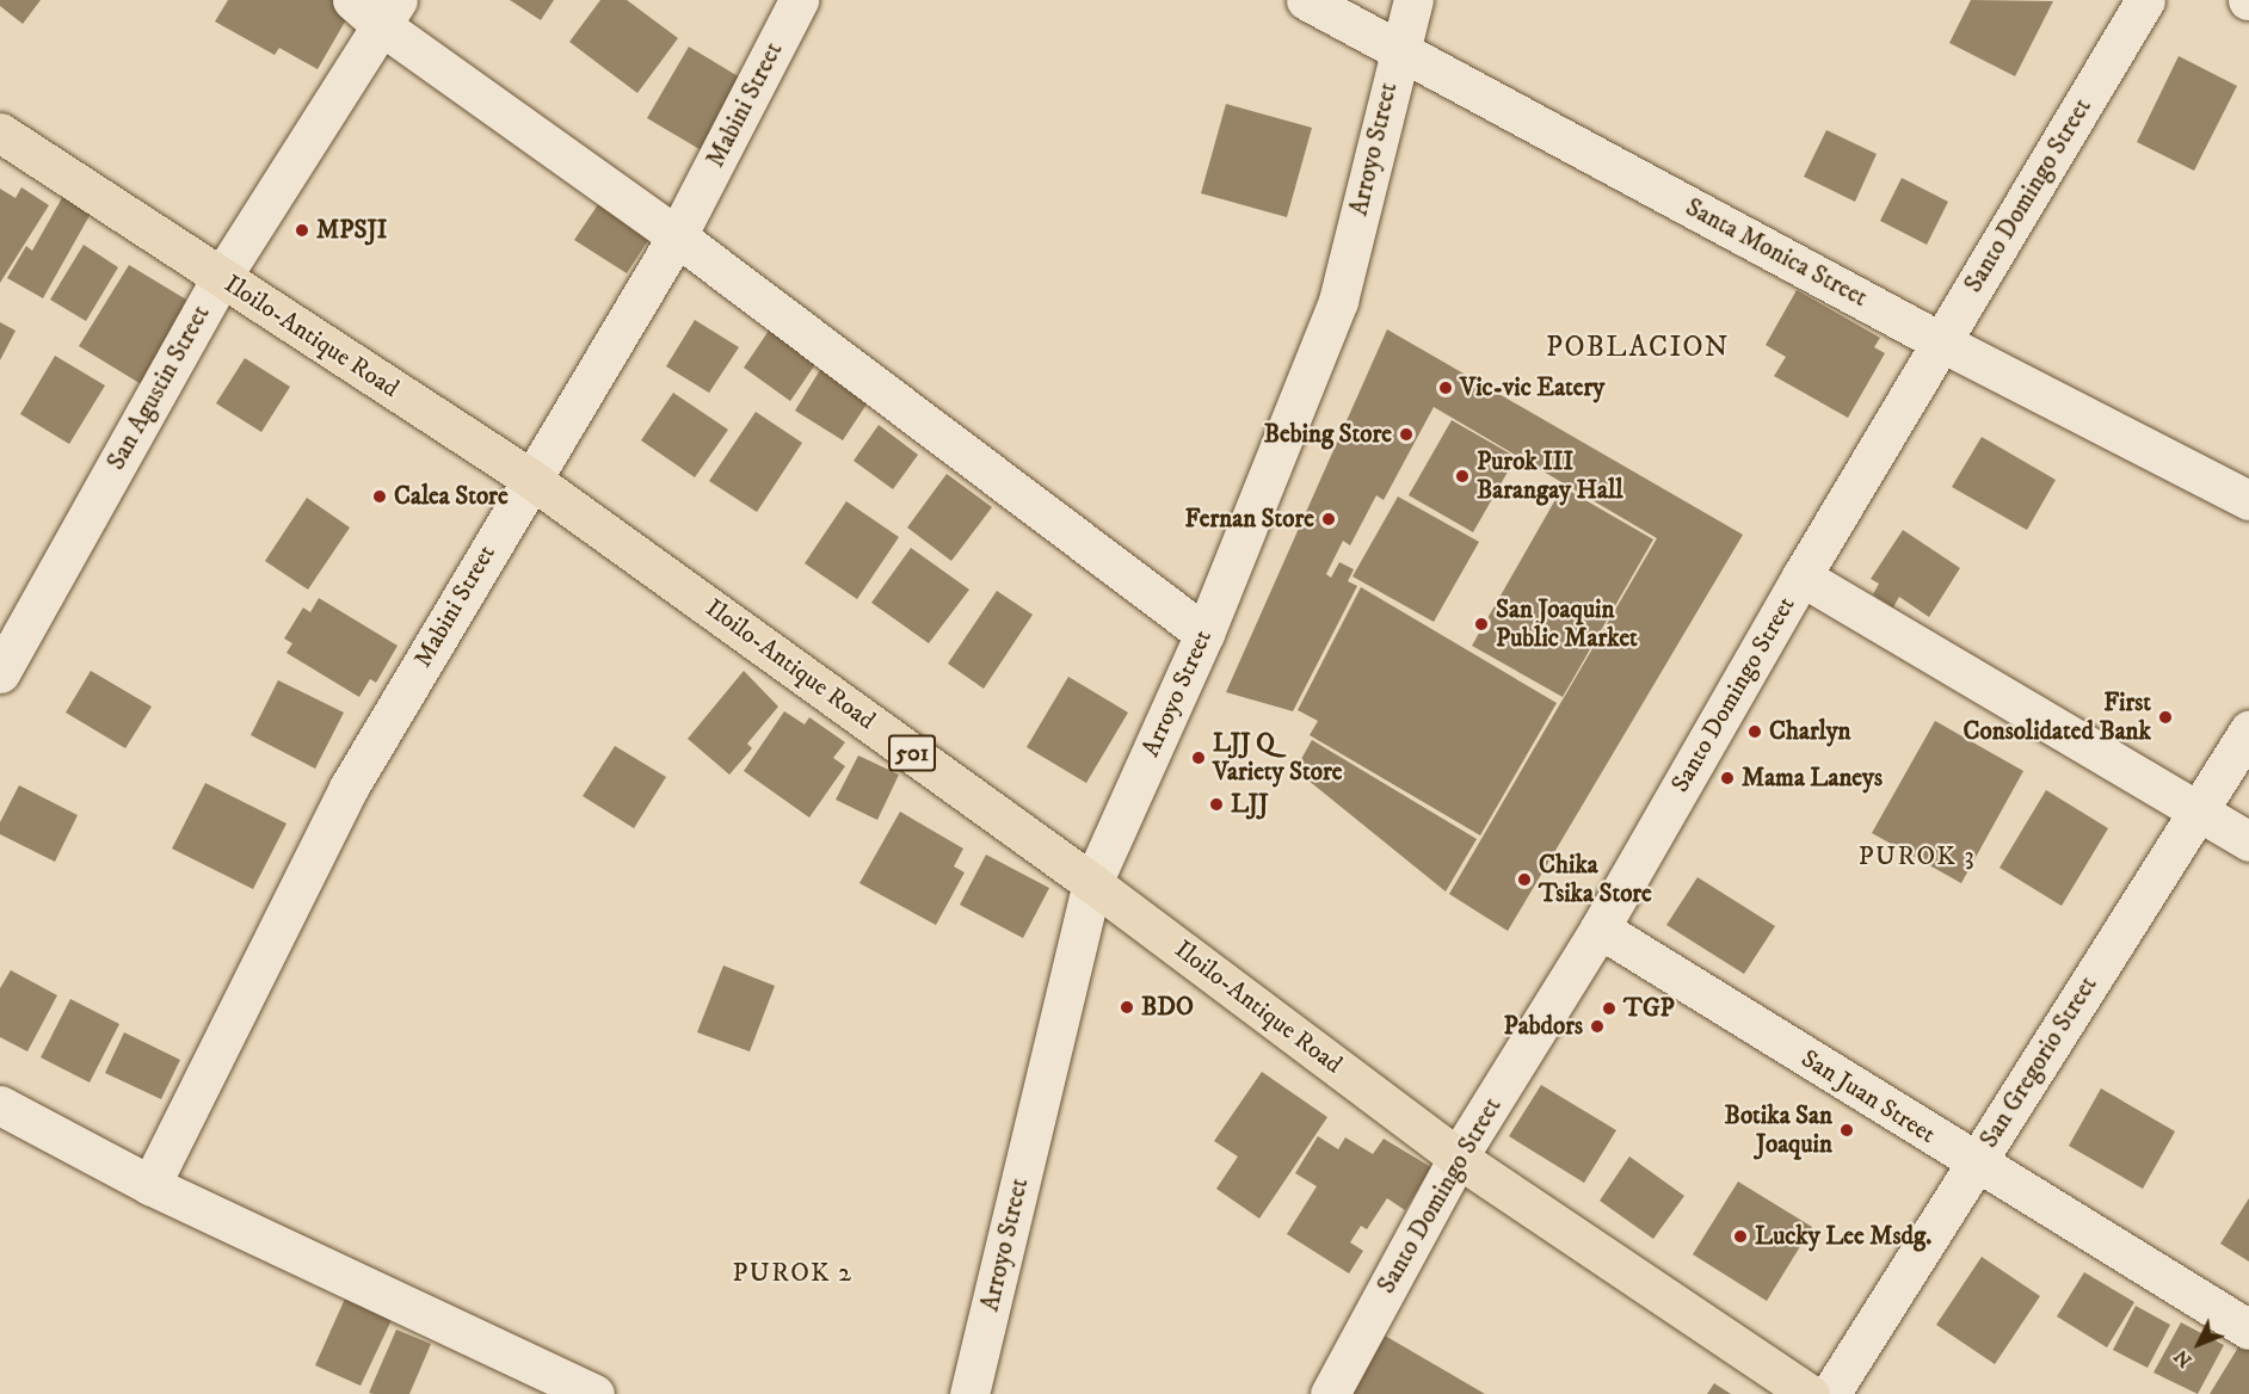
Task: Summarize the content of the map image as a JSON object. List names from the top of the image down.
{
  "streets": {
    "main road": ["Iloilo-Antique Road", "501"],
    "street": [
      "Mabini Street",
      "Arroyo Street",
      "Santo Domingo Street",
      "Santa Monica Street",
      "San Agustin Street",
      "San Gregorio Street",
      "San Juan Street"
    ]
  },
  "crossings": [
    ["Mabini Street", "Iloilo-Antique Road"],
    ["Arroyo Street", "Santa Monica Street"],
    ["Arroyo Street", "Iloilo-Antique Road"],
    ["Santo Domingo Street", "Santa Monica Street"],
    ["Santo Domingo Street", "Iloilo-Antique Road"],
    ["Santo Domingo Street", "San Juan Street"],
    ["Iloilo-Antique Road", "San Agustin Street"],
    ["San Gregorio Street", "San Juan Street"]
  ],
  "districts": ["POBLACION", "PUROK 3", "PUROK 2"],
  "places": [
    "MPSJI",
    "Vic-vic Eatery",
    "Bebing Store",
    "Purok III Barangay Hall",
    "Calea Store",
    "Fernan Store",
    "San Joaquin Public Market",
    "First Consolidated Bank",
    "Charlyn",
    "LJJ Q Variety Store",
    "Mama Laneys",
    "LJJ",
    "Chika Tsika Store",
    "BDO",
    "TGP",
    "Pabdors",
    "Botika San Joaquin",
    "Lucky Lee Msdg."
  ],
  "north": "bottom left"
}
